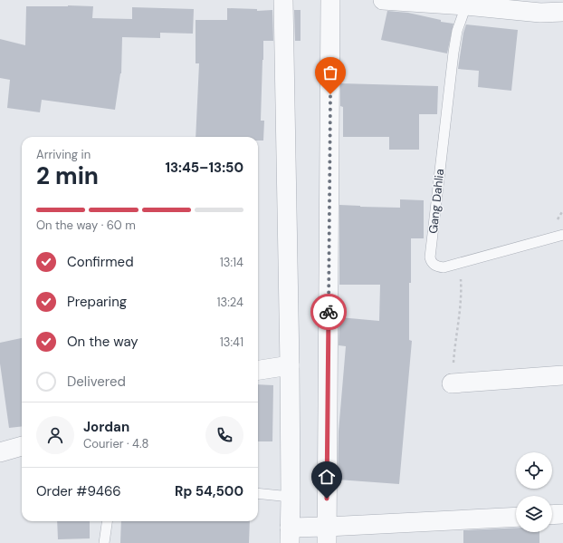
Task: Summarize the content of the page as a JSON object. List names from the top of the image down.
{
  "streets": {
    "lane": ["Gang Dahlia"]
  },
  "page": {
    "heading": ["2 min", "Arriving in", "13:45–13:50"],
    "panel": [
      "Jordan",
      "Courier · 4.8",
      "Order #9466",
      "Rp 54,500"
    ],
    "bar": "On the way · 60 m",
    "list": [
      ["Confirmed", "13:14"],
      ["Preparing", "13:24"],
      ["On the way", "13:41"],
      "Delivered"
    ]
  }
}
